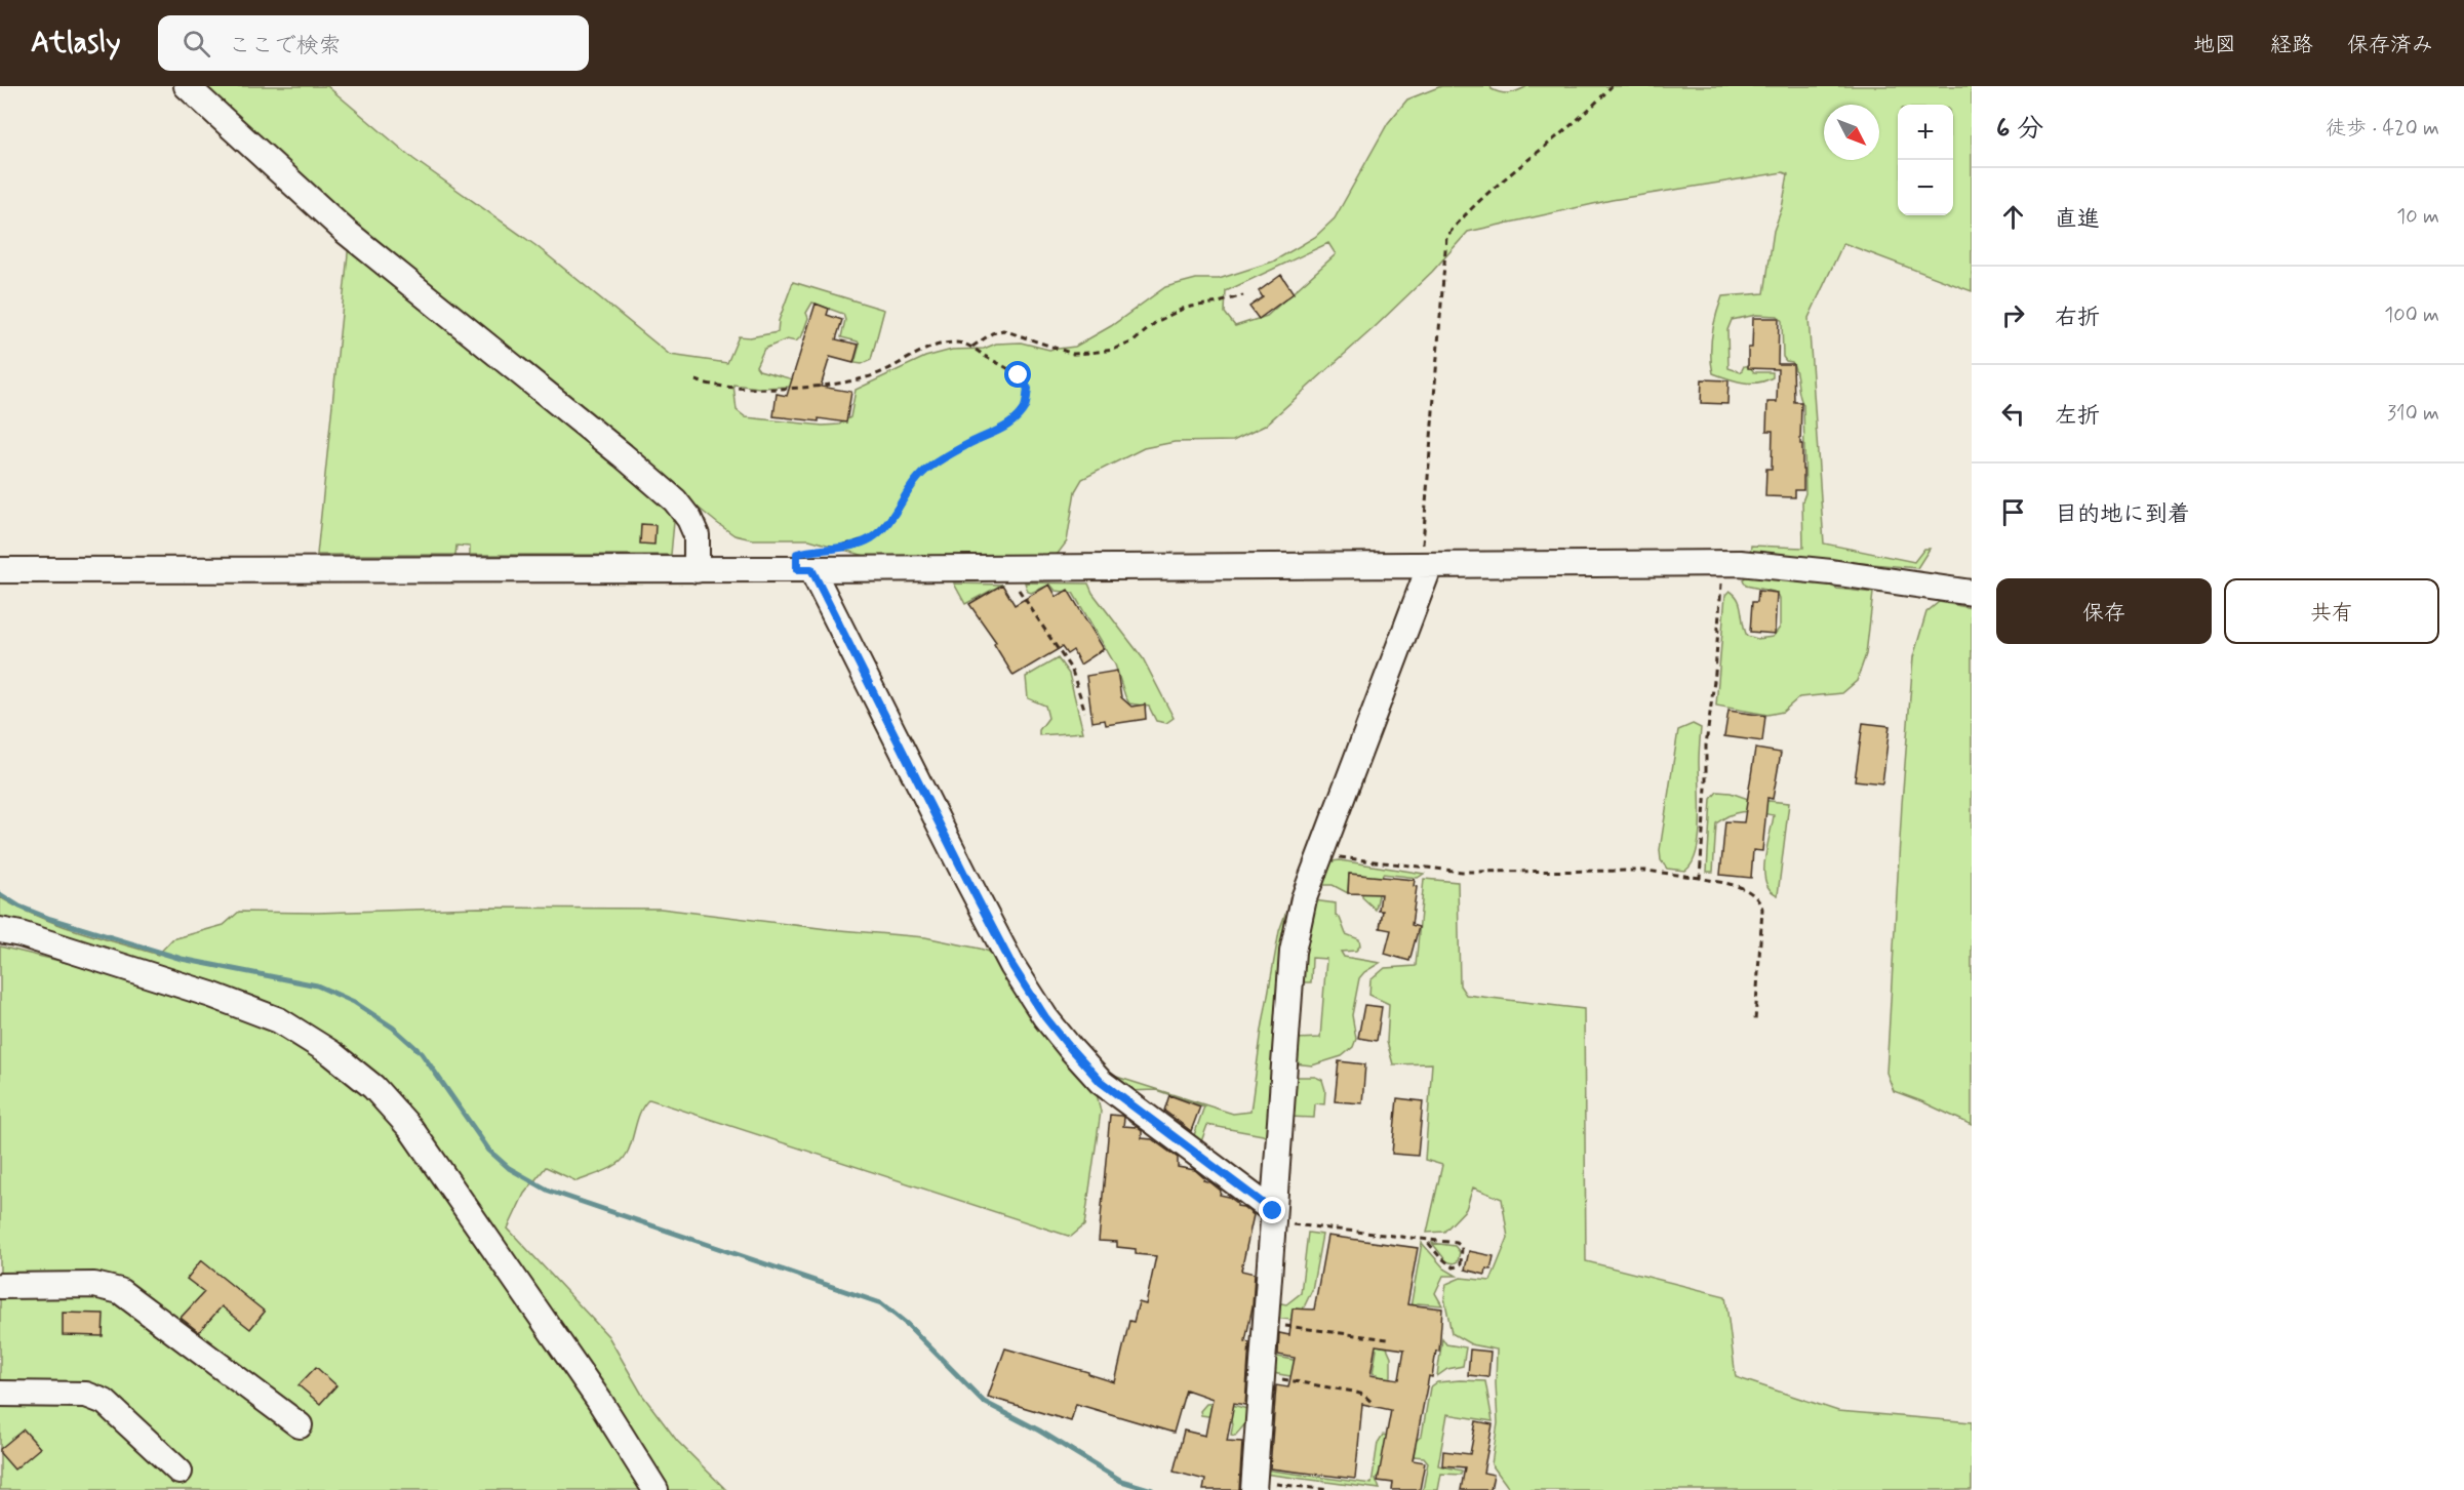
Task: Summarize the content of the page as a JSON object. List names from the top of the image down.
{
  "north": "bottom right",
  "page": {
    "header": "Atlasly",
    "search": "ここで検索",
    "nav": ["地図", "経路", "保存済み"],
    "heading": ["6 分", "徒歩 · 420 m"],
    "map_buttons": ["+", "−"],
    "list": [
      ["直進", "10 m"],
      ["右折", "100 m"],
      ["左折", "310 m"],
      "目的地に到着"
    ],
    "buttons": ["保存", "共有"]
  }
}
